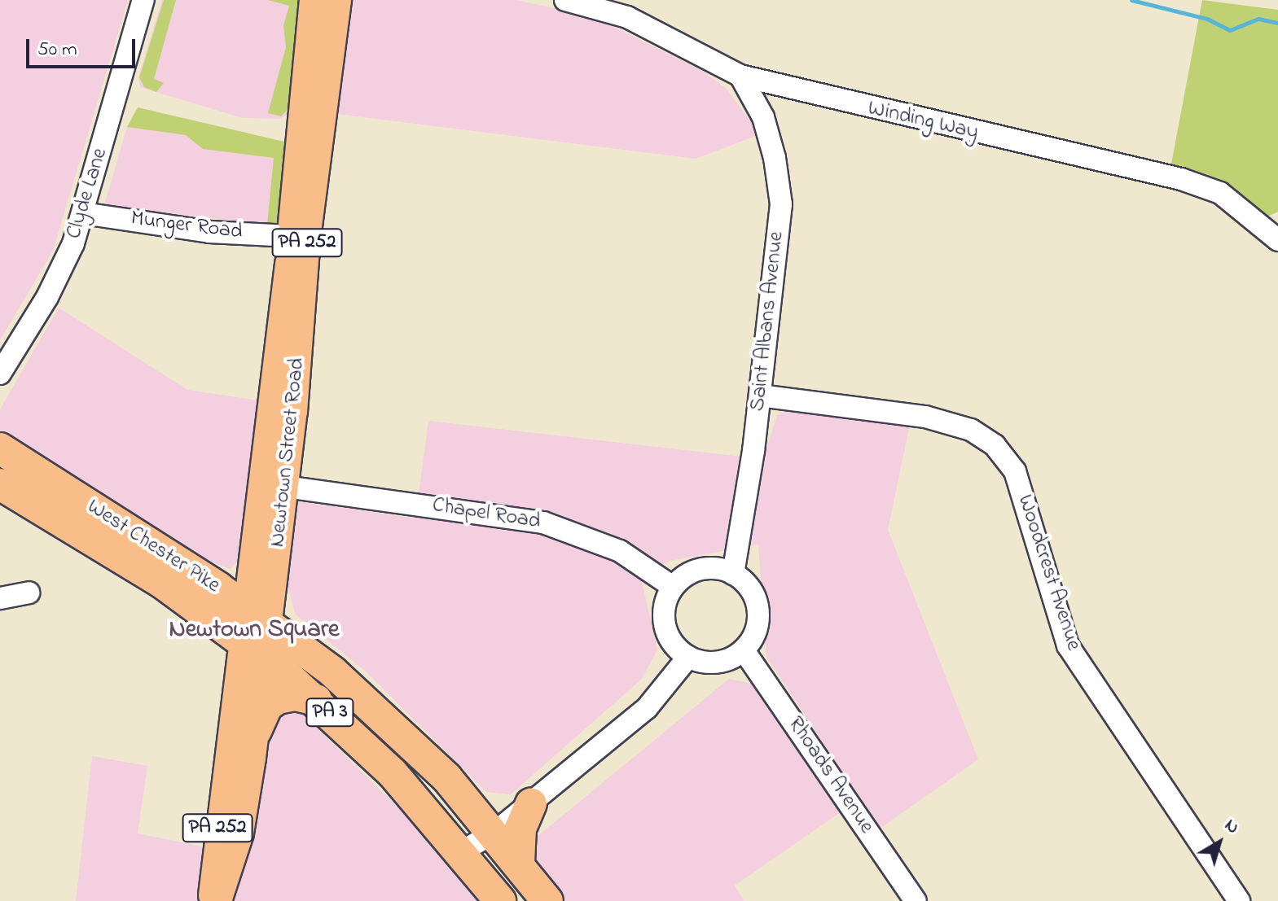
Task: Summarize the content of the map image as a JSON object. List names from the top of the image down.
{
  "streets": {
    "highway": ["West Chester Pike", "PA 3"],
    "main road": ["PA 252", "Newtown Street Road"],
    "street": [
      "Winding Way",
      "Clyde Lane",
      "Munger Road",
      "Saint Albans Avenue",
      "Chapel Road",
      "Woodcrest Avenue",
      "Rhoads Avenue"
    ]
  },
  "crossings": [
    ["Winding Way", "Saint Albans Avenue"],
    ["Clyde Lane", "Munger Road"],
    ["Munger Road", "Newtown Street Road"],
    ["Saint Albans Avenue", "Chapel Road"],
    ["Saint Albans Avenue", "Woodcrest Avenue"],
    ["Saint Albans Avenue", "Rhoads Avenue"],
    ["Newtown Street Road", "Chapel Road"],
    ["Newtown Street Road", "West Chester Pike"],
    ["Chapel Road", "Rhoads Avenue"]
  ],
  "districts": ["Newtown Square"],
  "scale_bar": "50 m",
  "north": "top right"
}
